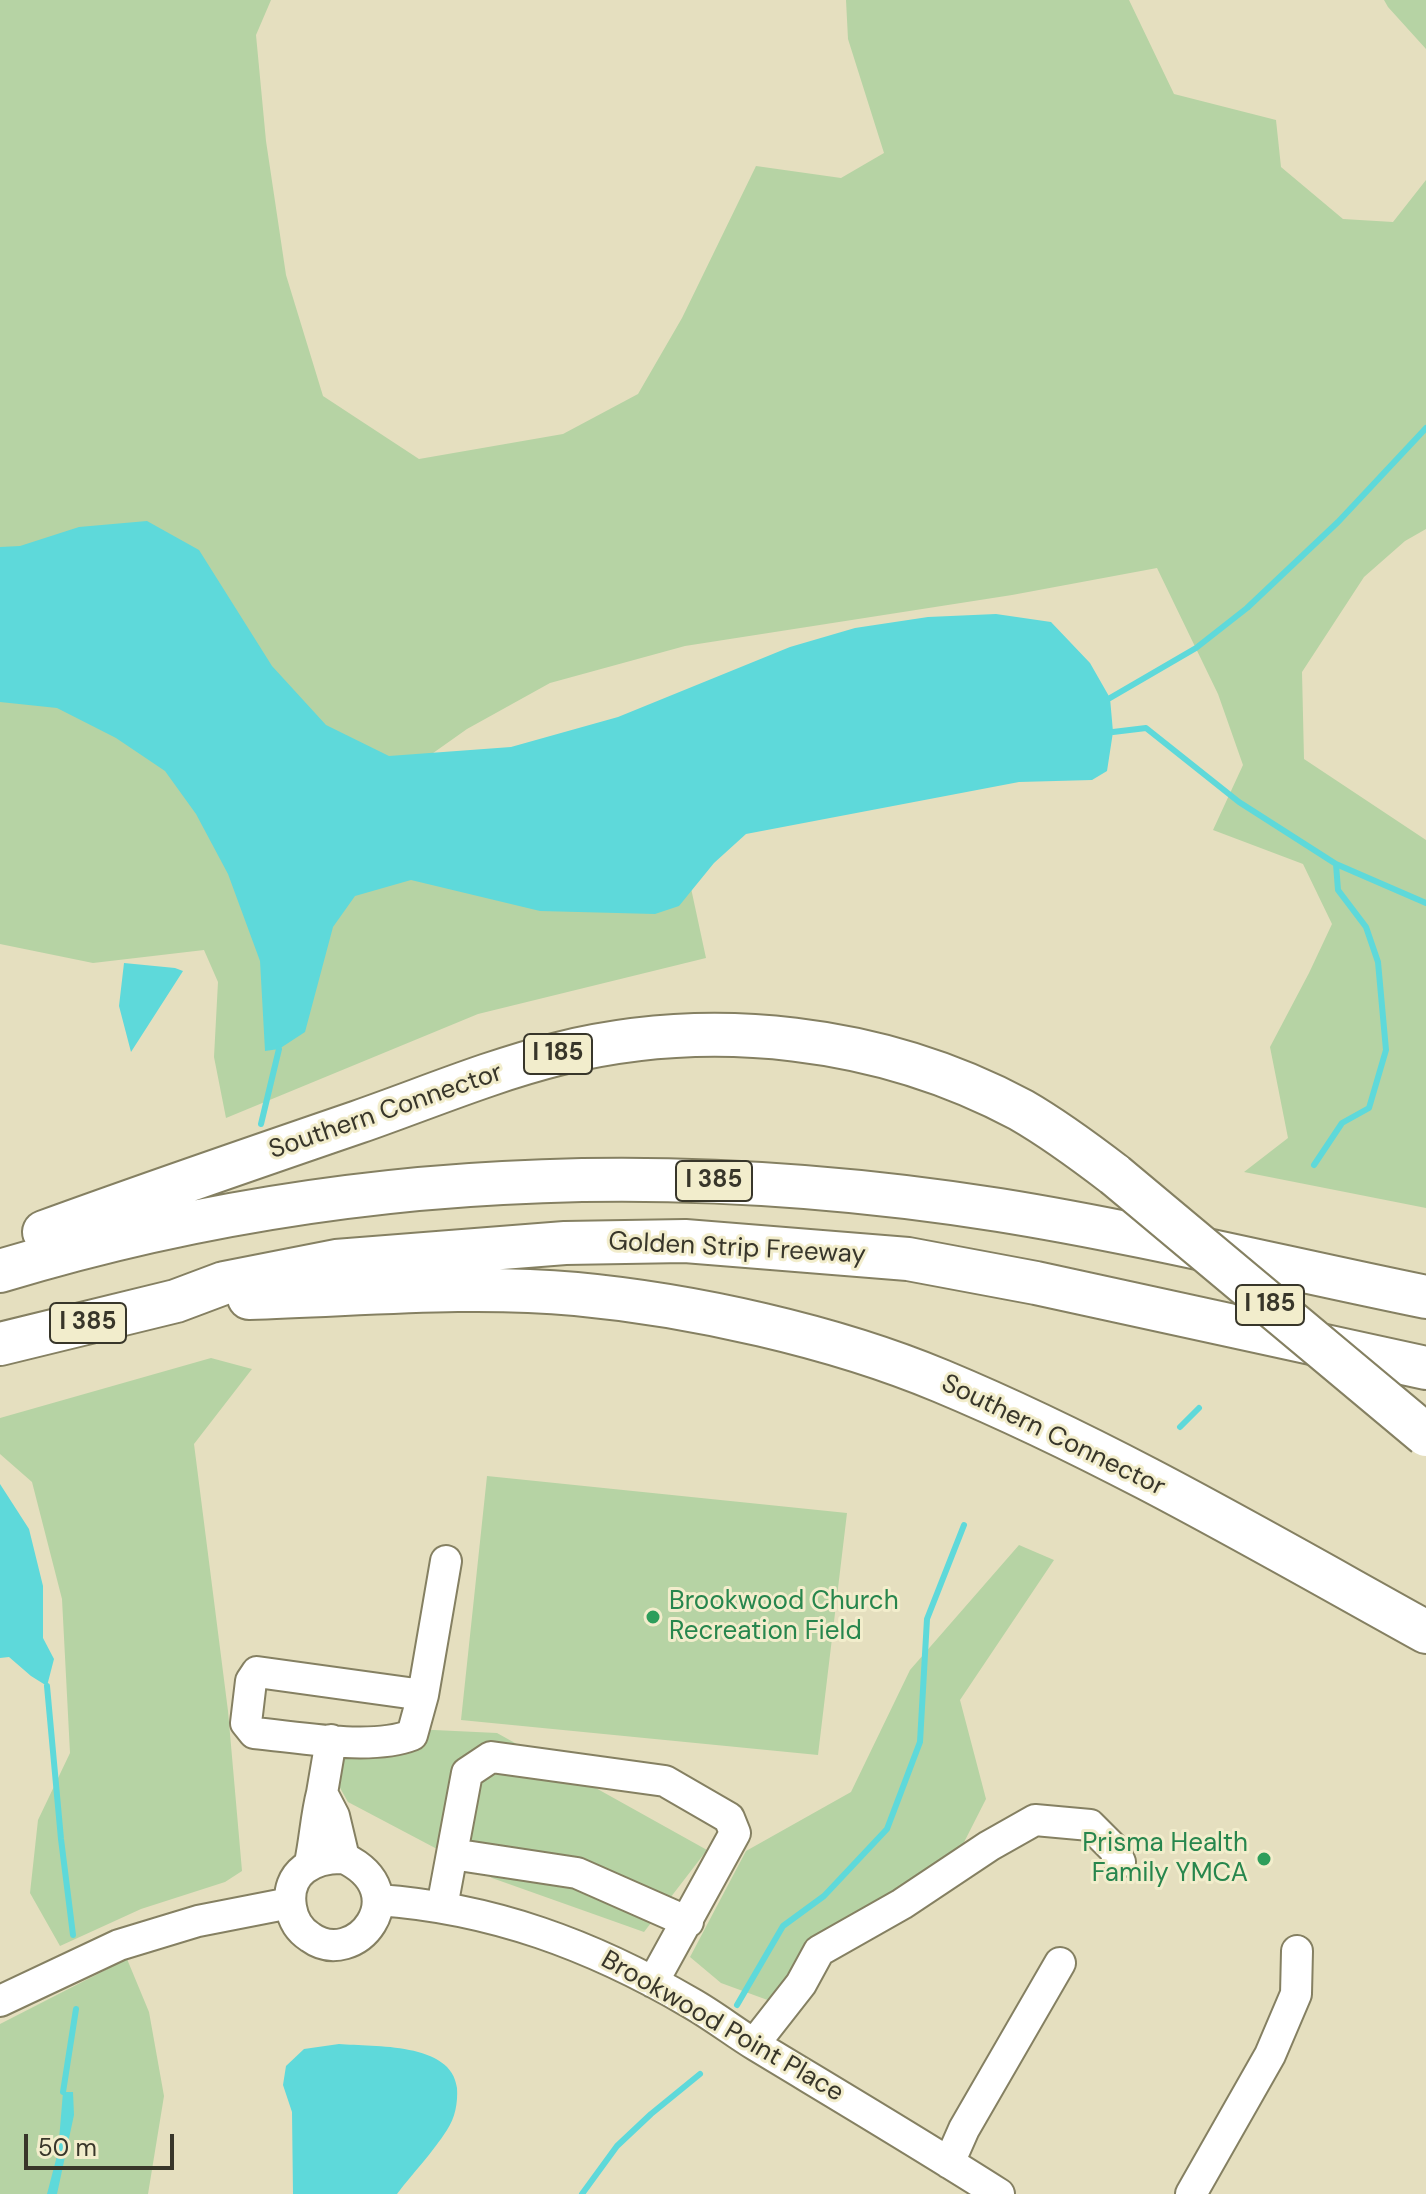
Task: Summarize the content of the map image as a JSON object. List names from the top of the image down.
{
  "streets": {
    "highway": [
      "I 185",
      "Southern Connector",
      "I 385",
      "Golden Strip Freeway"
    ],
    "street": ["Brookwood Point Place"]
  },
  "crossings": [
    ["Southern Connector", "Golden Strip Freeway"]
  ],
  "places": ["Brookwood Church Recreation Field", "Prisma Health Family YMCA"],
  "scale_bar": "50 m"
}
